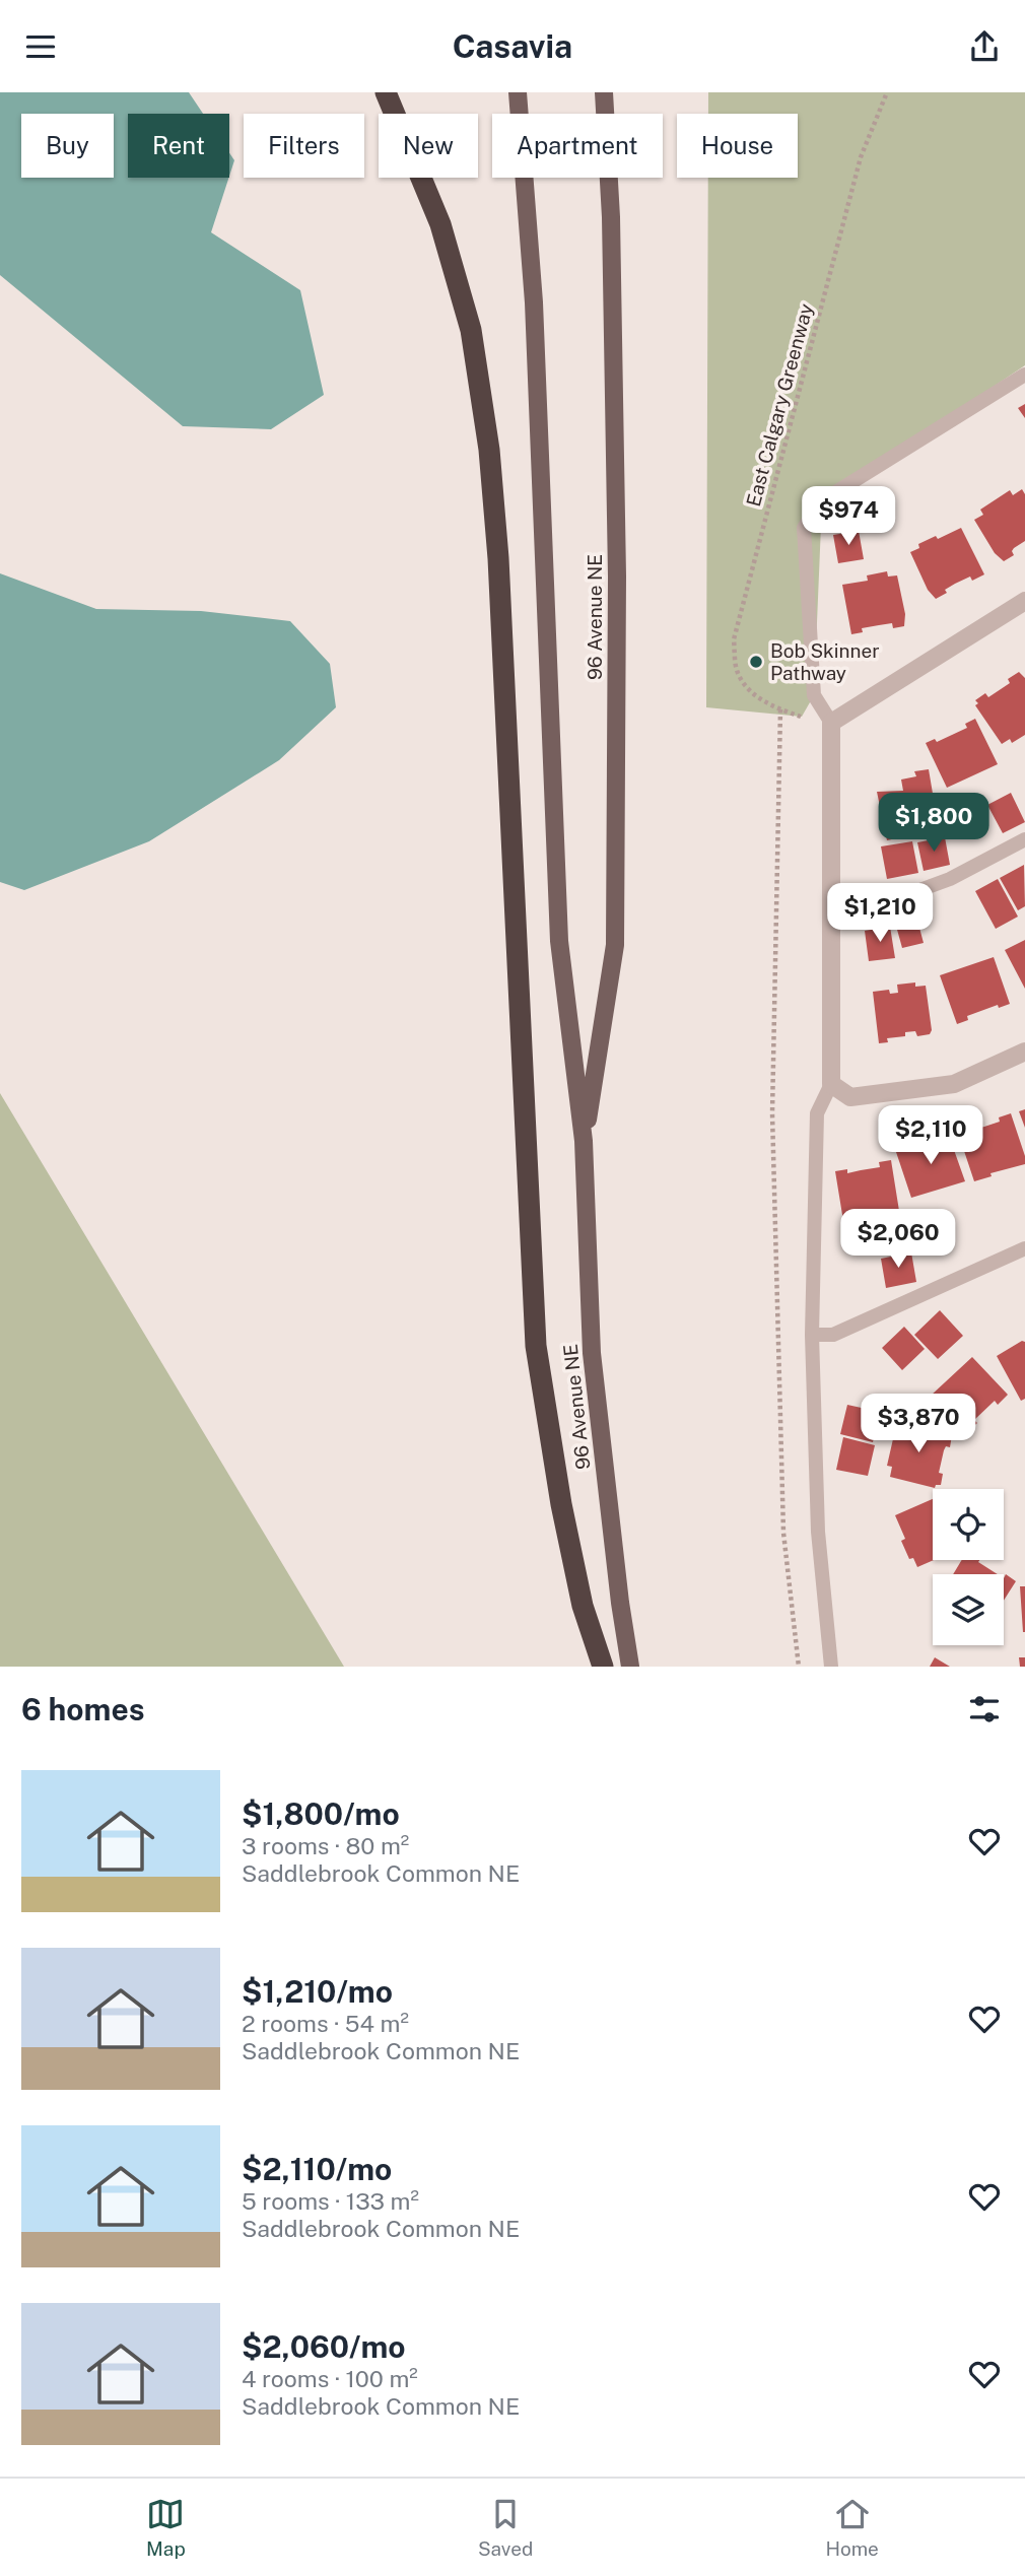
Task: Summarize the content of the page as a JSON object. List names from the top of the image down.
{
  "streets": {
    "main road": ["96 Avenue NE"],
    "path": ["East Calgary Greenway"]
  },
  "places": ["Bob Skinner Pathway"],
  "page": {
    "header": "Casavia",
    "chip": [
      "Buy",
      "Rent",
      "Filters",
      "New",
      "Apartment",
      "House"
    ],
    "price": [
      "$974",
      "$1,800",
      "$1,210",
      "$2,110",
      "$2,060",
      "$3,870"
    ],
    "heading": "6 homes",
    "list": [
      {
        "name": "$1,800/mo",
        "note": "3 rooms · 80 m² · Saddlebrook Common NE"
      },
      {
        "name": "$1,210/mo",
        "note": "2 rooms · 54 m² · Saddlebrook Common NE"
      },
      {
        "name": "$2,110/mo",
        "note": "5 rooms · 133 m² · Saddlebrook Common NE"
      },
      {
        "name": "$2,060/mo",
        "note": "4 rooms · 100 m² · Saddlebrook Common NE"
      }
    ],
    "tabs": ["Map", "Saved", "Home"]
  }
}
